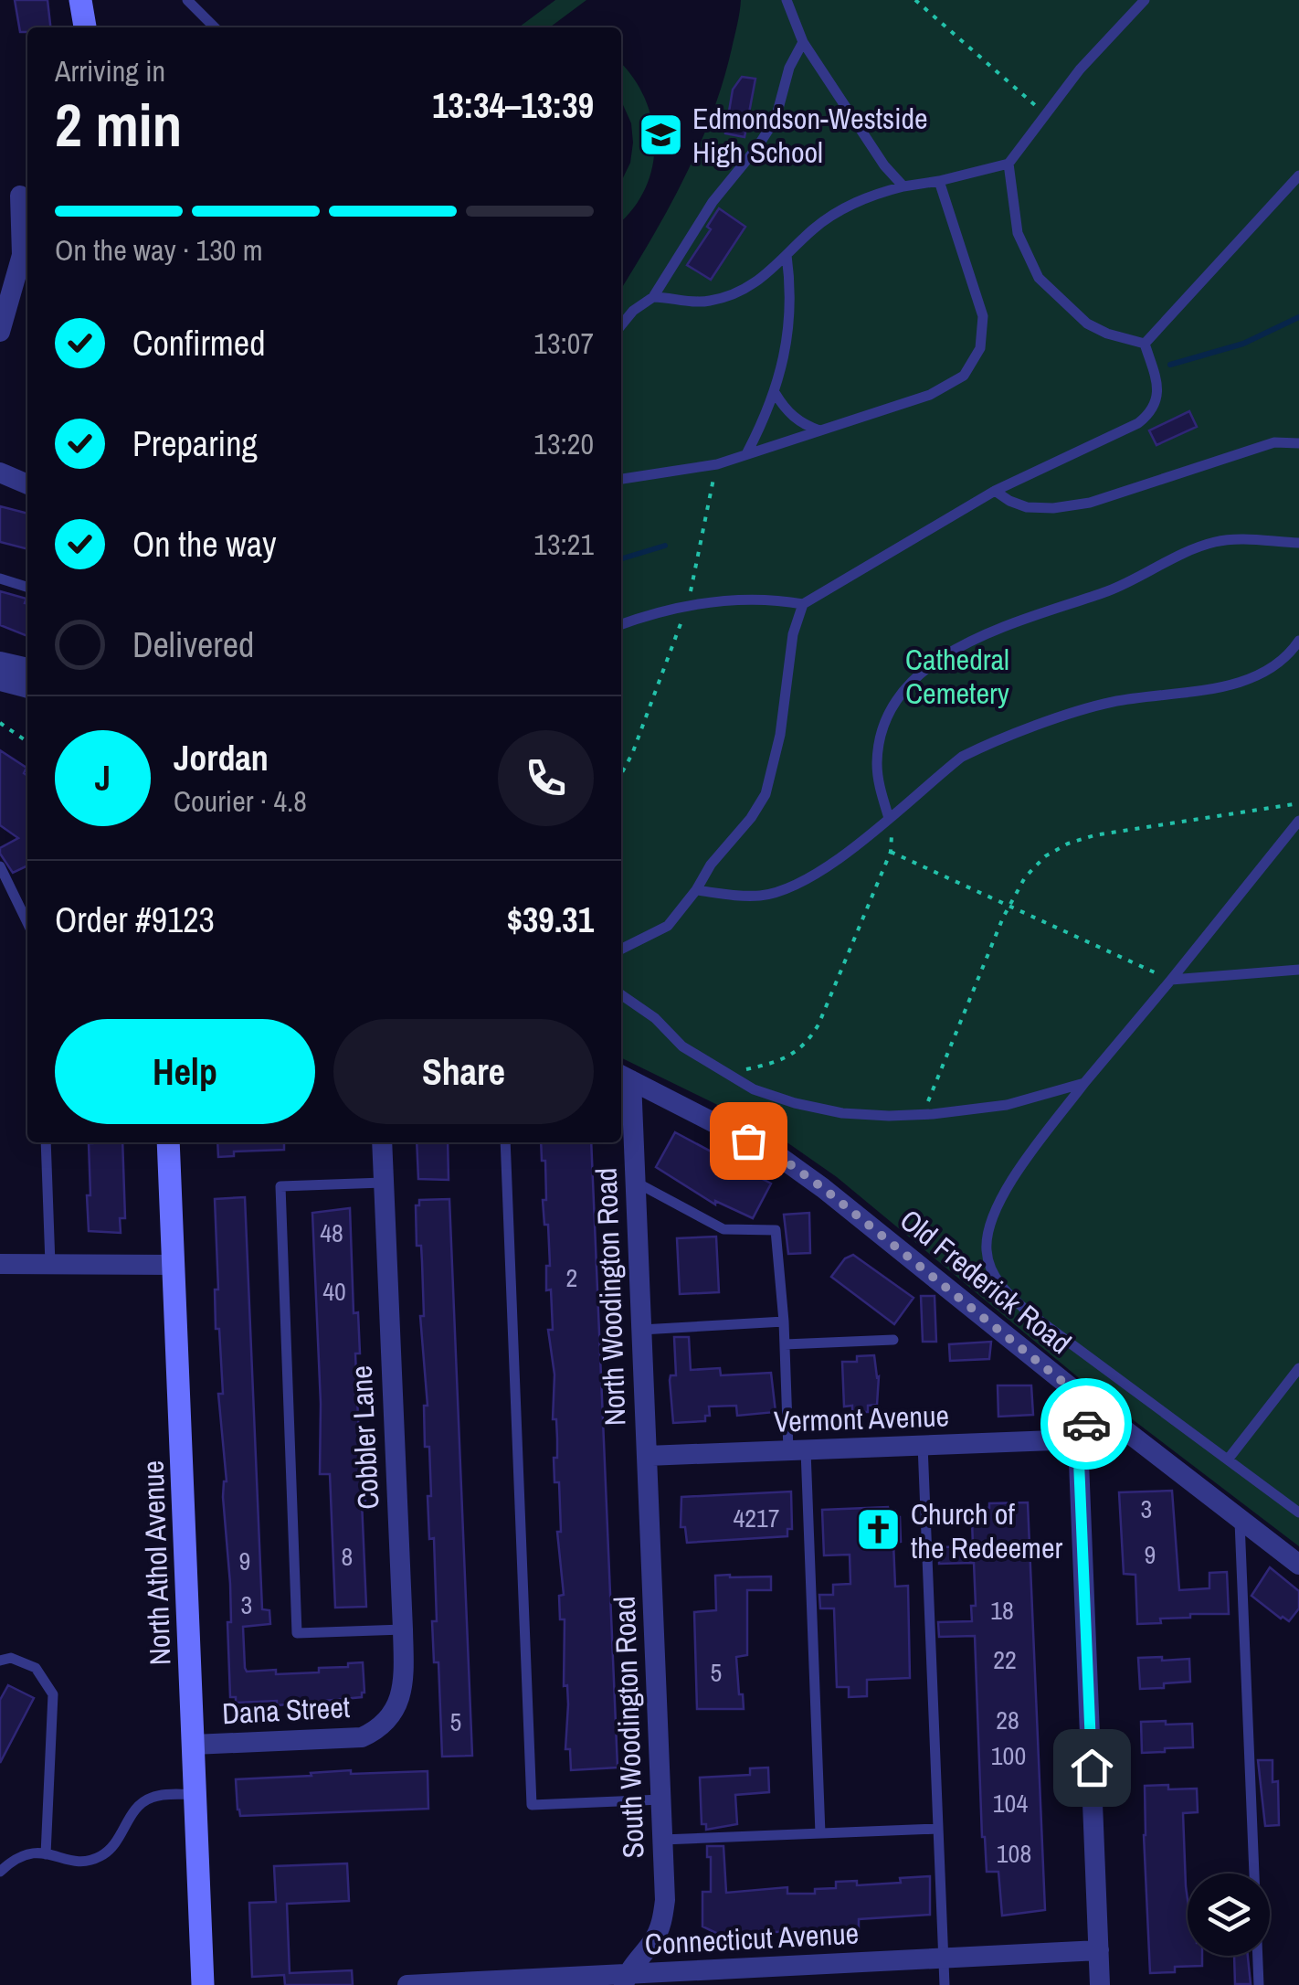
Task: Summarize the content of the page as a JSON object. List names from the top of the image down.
{
  "streets": {
    "street": [
      "Old Frederick Road",
      "North Woodington Road",
      "Vermont Avenue",
      "Cobbler Lane",
      "North Athol Avenue",
      "Dana Street",
      "South Woodington Road",
      "Connecticut Avenue"
    ]
  },
  "crossings": [
    ["Old Frederick Road", "North Woodington Road"],
    ["North Woodington Road", "Vermont Avenue"],
    ["North Woodington Road", "South Woodington Road"],
    ["Vermont Avenue", "South Woodington Road"],
    ["Cobbler Lane", "Dana Street"],
    ["North Athol Avenue", "Dana Street"],
    ["South Woodington Road", "Connecticut Avenue"]
  ],
  "parks": ["Cathedral Cemetery"],
  "places": {
    "school or university": ["Edmondson-Westside High School"],
    "church": ["Church of the Redeemer"]
  },
  "house_numbers": [
    "48",
    "2",
    "40",
    "3",
    "4217",
    "9",
    "8",
    "9",
    "3",
    "18",
    "22",
    "5",
    "28",
    "5",
    "100",
    "104",
    "108"
  ],
  "page": {
    "heading": ["2 min", "Arriving in", "13:34–13:39"],
    "panel": [
      "Jordan",
      "Courier · 4.8",
      "Order #9123",
      "$39.31"
    ],
    "bar": "On the way · 130 m",
    "list": [
      ["Confirmed", "13:07"],
      ["Preparing", "13:20"],
      ["On the way", "13:21"],
      "Delivered"
    ],
    "round": "J",
    "buttons": ["Help", "Share"]
  }
}
